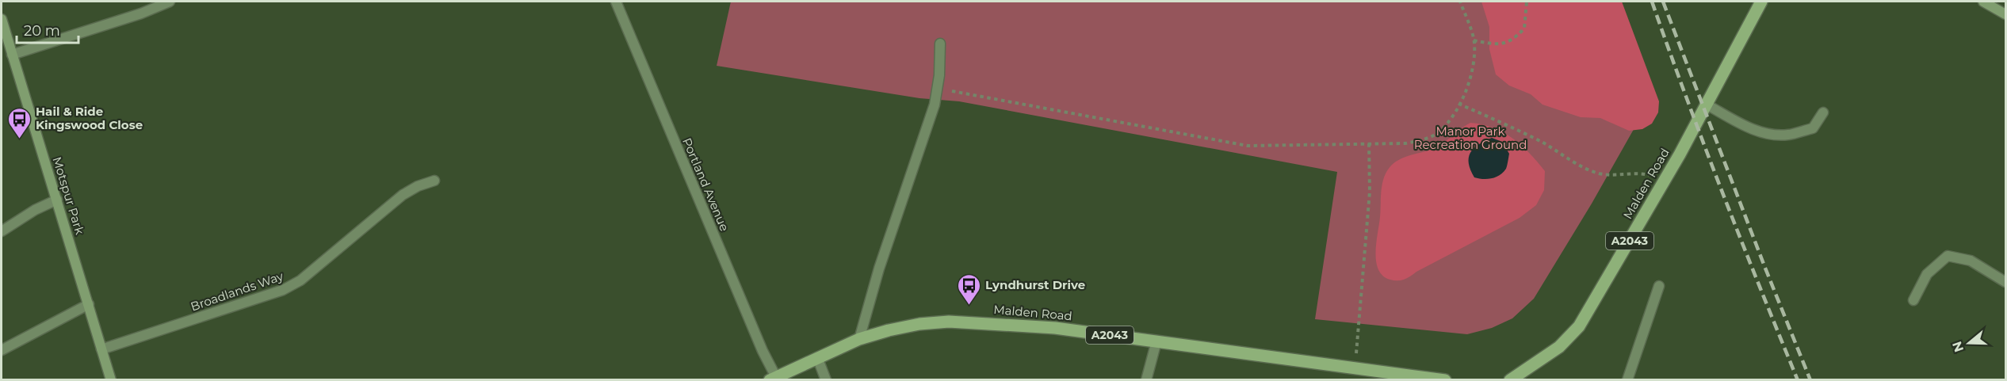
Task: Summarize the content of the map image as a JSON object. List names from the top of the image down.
{
  "streets": {
    "main road": ["Malden Road", "A2043"],
    "street": ["Portland Avenue", "Motspur Park", "Broadlands Way"]
  },
  "crossings": [
    ["Malden Road", "Portland Avenue"],
    ["Motspur Park", "Broadlands Way"]
  ],
  "parks": ["Manor Park Recreation Ground"],
  "places": {
    "bus stop": ["Hail & Ride Kingswood Close", "Lyndhurst Drive"]
  },
  "scale_bar": "20 m",
  "north": "left"
}
